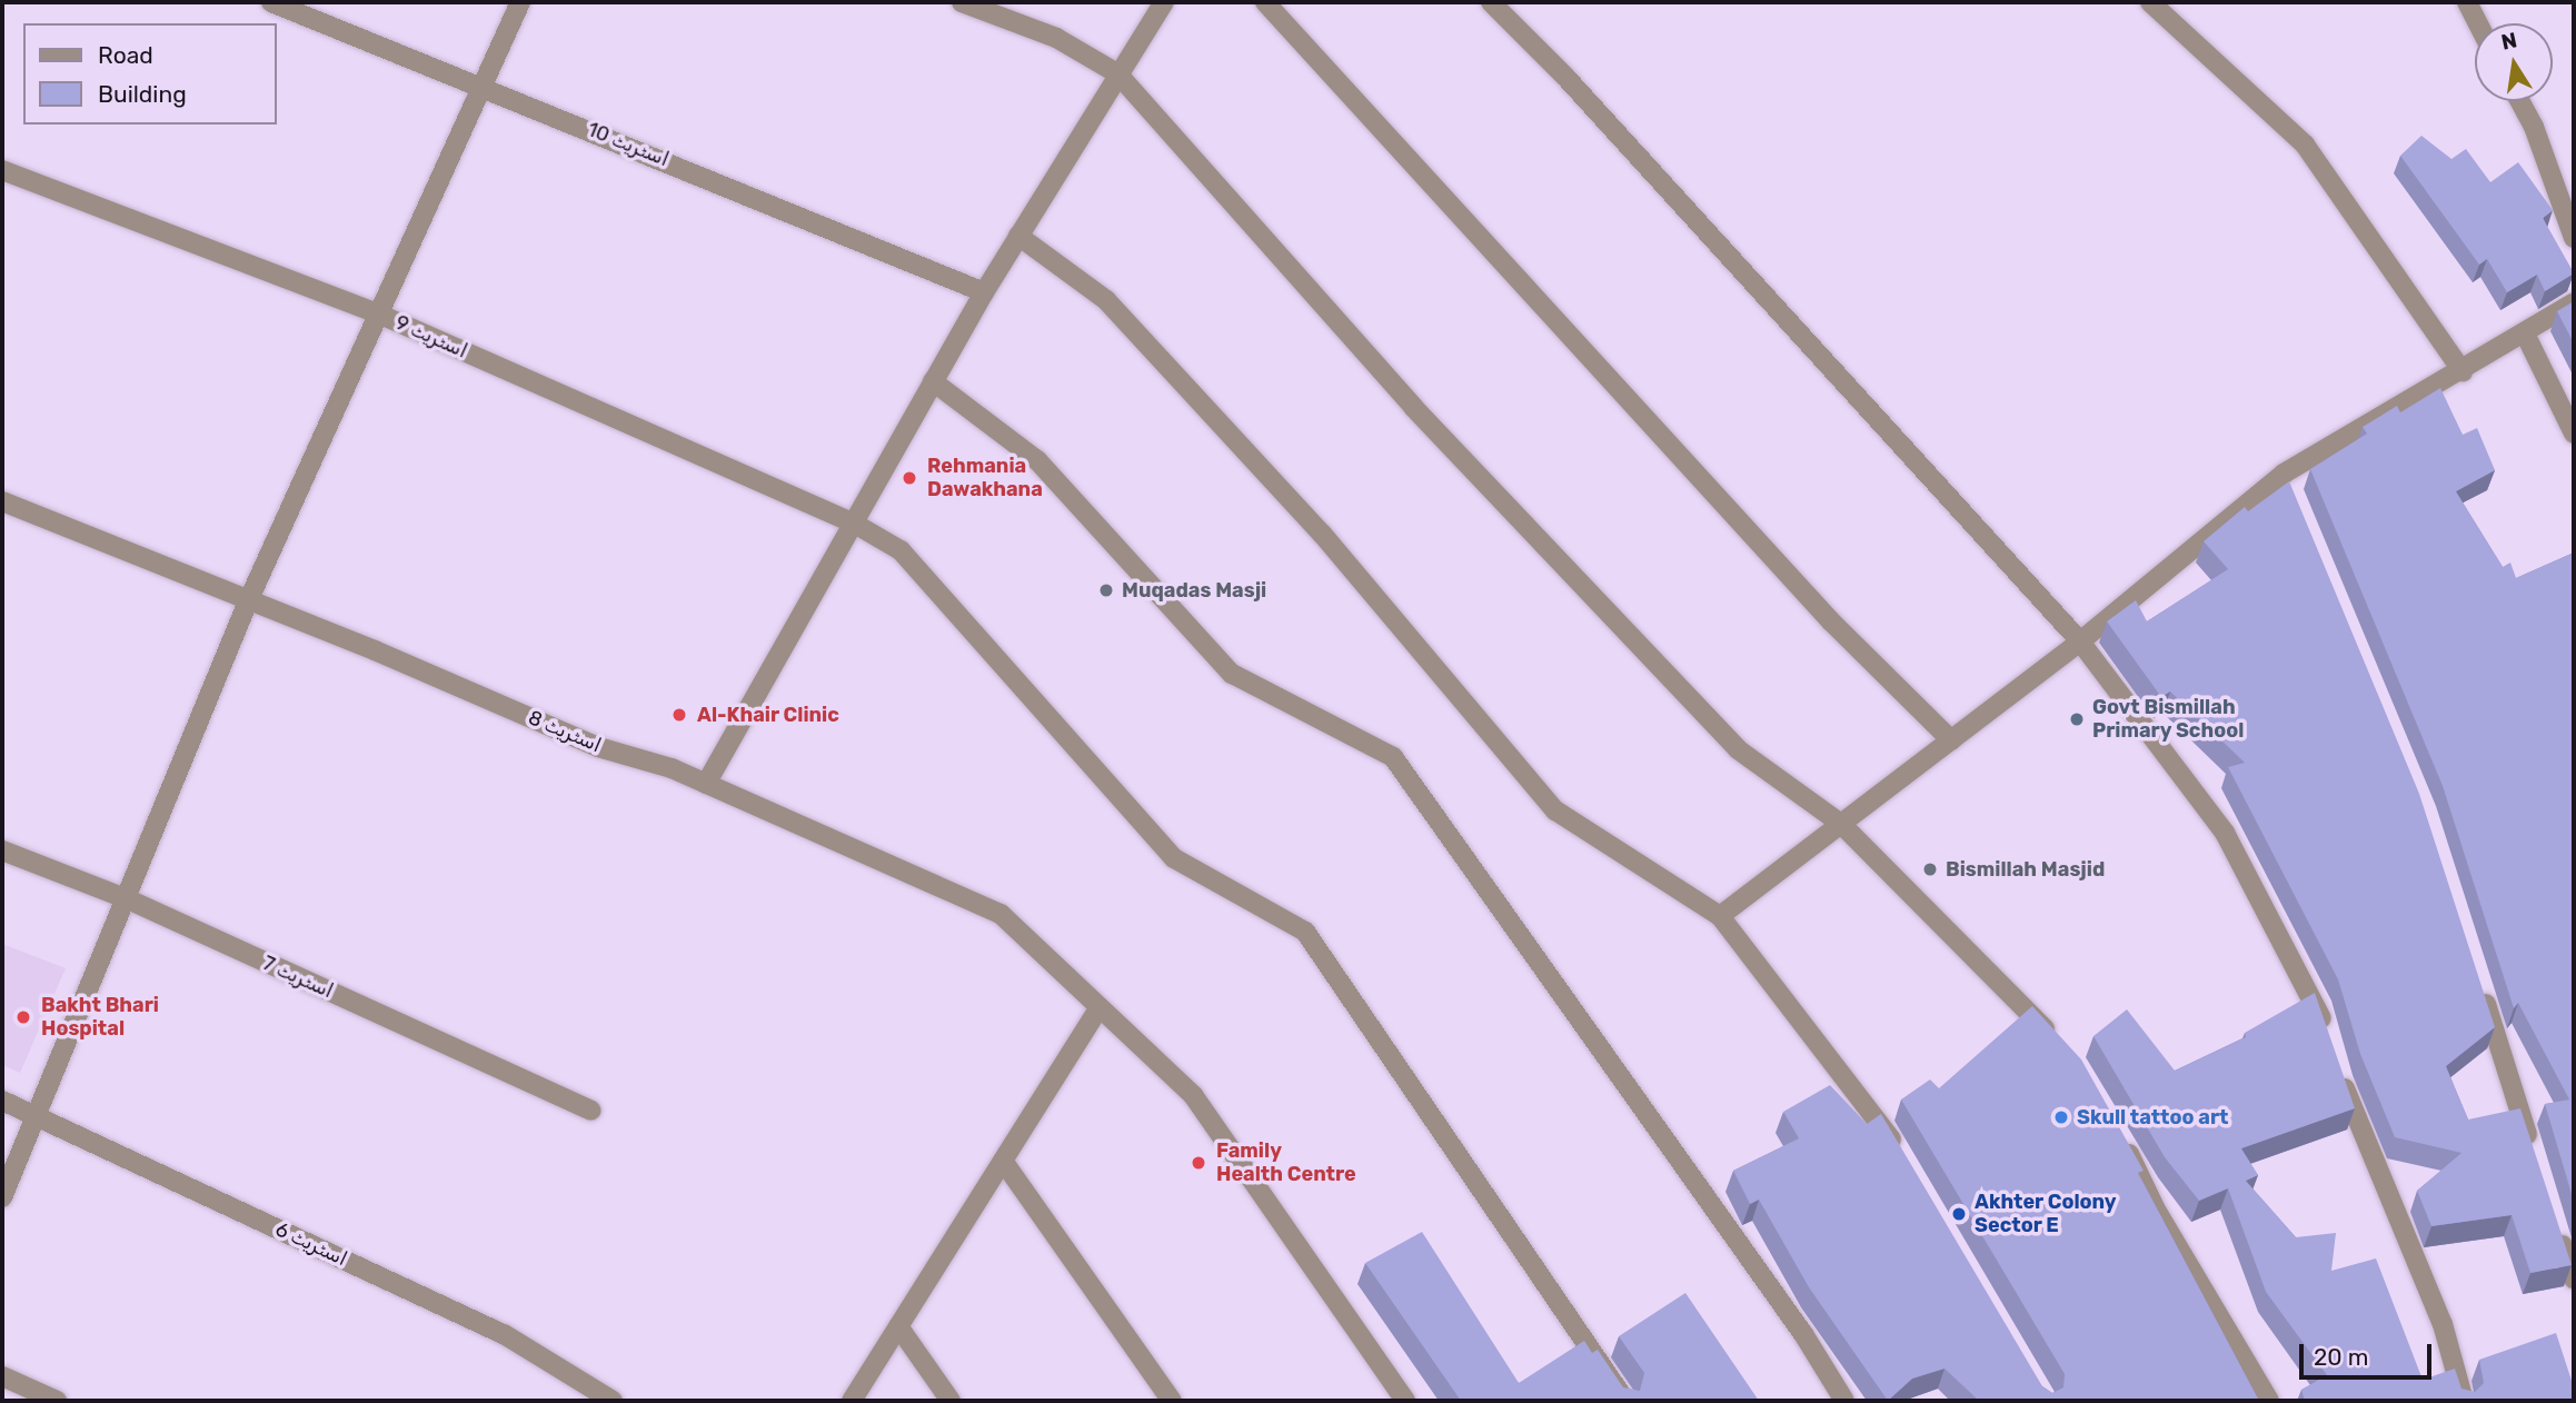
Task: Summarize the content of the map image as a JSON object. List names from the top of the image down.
{
  "streets": {
    "street": [
      "اسٹریٹ 10",
      "اسٹریٹ 9",
      "اسٹریٹ 8",
      "اسٹریٹ 7",
      "اسٹریٹ 6"
    ]
  },
  "places": [
    "Rehmania Dawakhana",
    "Muqadas Masji",
    "Al-Khair Clinic",
    "Govt Bismillah Primary School",
    "Bismillah Masjid",
    "Bakht Bhari Hospital",
    "Skull tattoo art",
    "Family Health Centre",
    "Akhter Colony Sector E"
  ],
  "legend": ["Road", "Building"],
  "scale_bar": "20 m",
  "north": "top"
}
